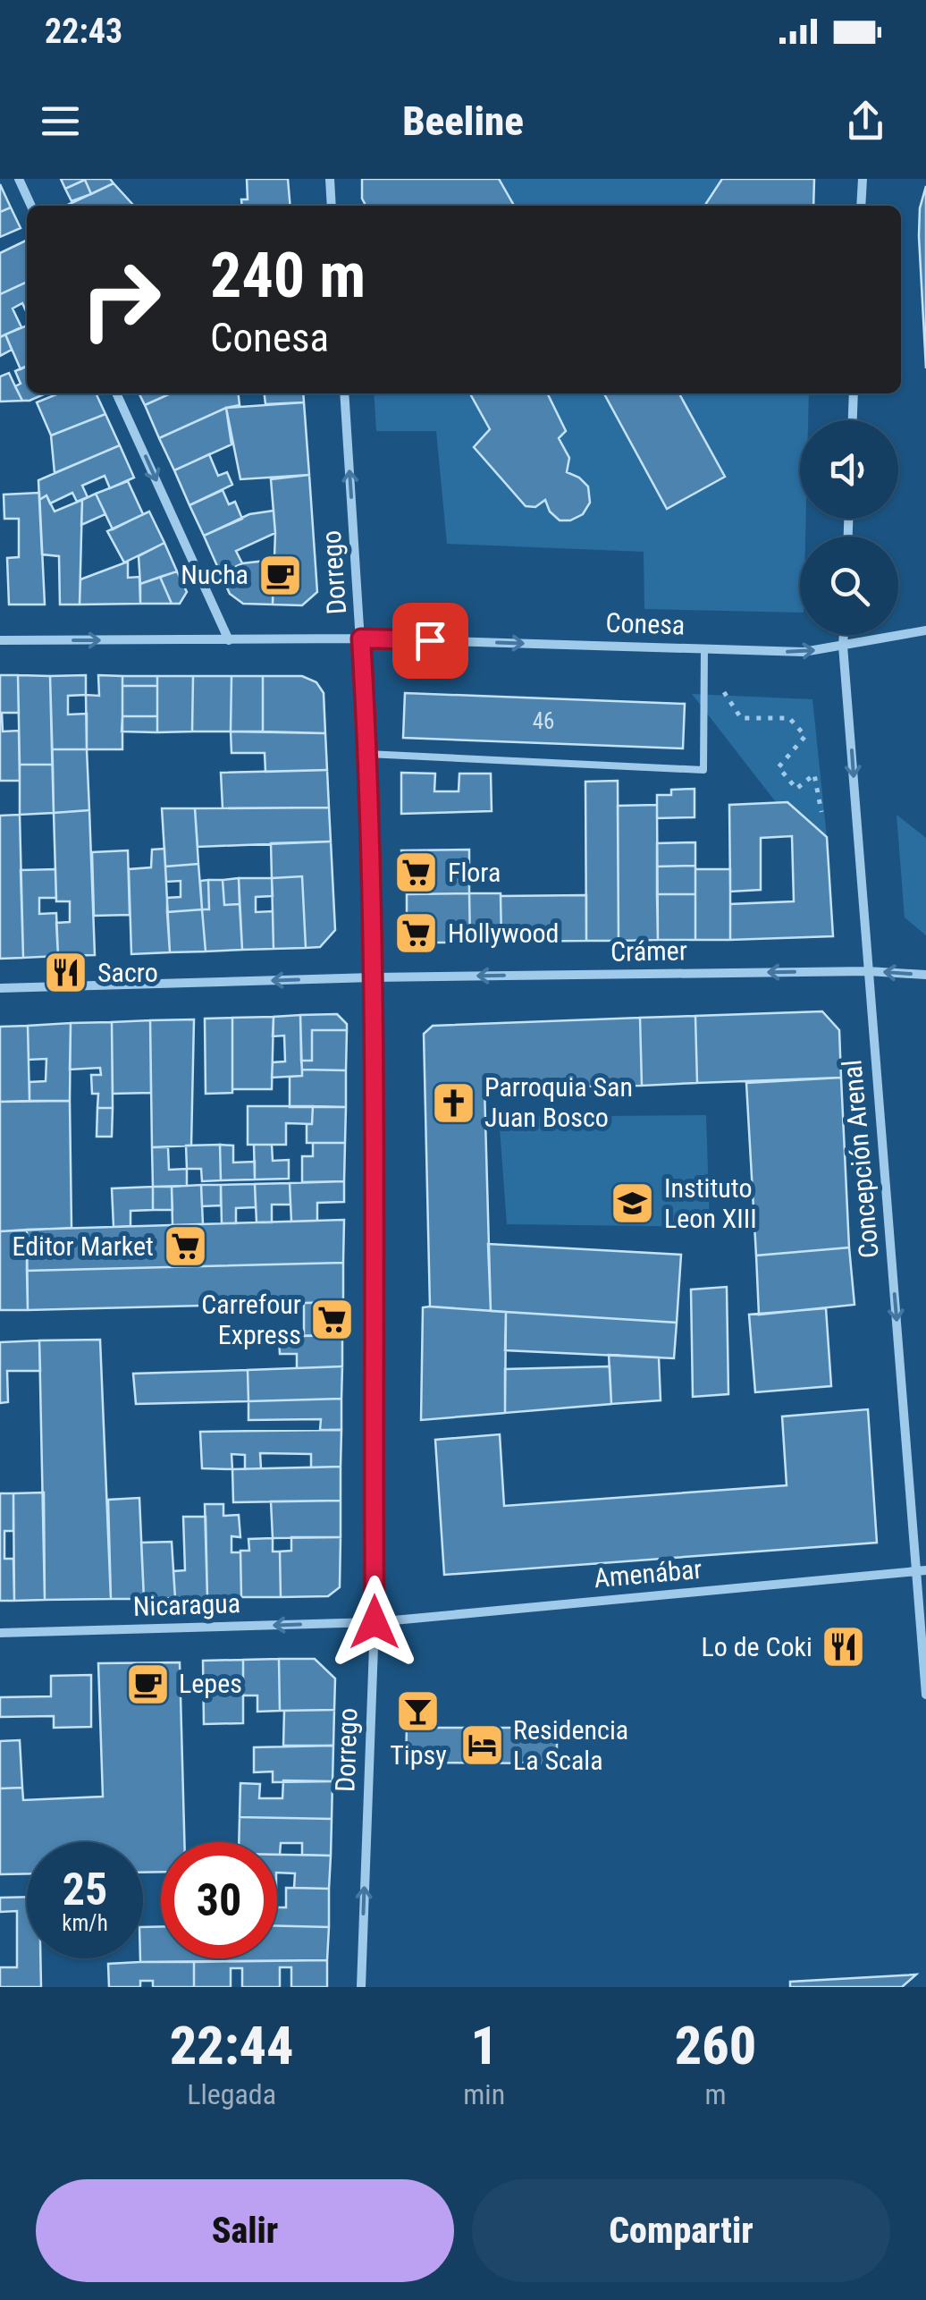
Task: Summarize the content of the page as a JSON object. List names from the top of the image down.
{
  "streets": {
    "street": [
      "Dorrego",
      "Conesa",
      "Crámer",
      "Concepción Arenal",
      "Amenábar",
      "Nicaragua"
    ]
  },
  "crossings": [
    ["Dorrego", "Conesa"],
    ["Dorrego", "Crámer"],
    ["Dorrego", "Amenábar"],
    ["Dorrego", "Nicaragua"],
    ["Conesa", "Concepción Arenal"],
    ["Crámer", "Concepción Arenal"],
    ["Concepción Arenal", "Amenábar"],
    ["Amenábar", "Nicaragua"]
  ],
  "one_way": [
    "Dorrego",
    "Conesa",
    "Crámer",
    "Concepción Arenal",
    "Nicaragua"
  ],
  "places": {
    "cafe": ["Nucha", "Lepes"],
    "supermarket": [
      "Flora",
      "Hollywood",
      "Editor Market",
      "Carrefour Express"
    ],
    "restaurant": ["Sacro", "Lo de Coki"],
    "church": ["Parroquia San Juan Bosco"],
    "school or university": ["Instituto Leon XIII"],
    "bar": ["Tipsy"],
    "hotel": ["Residencia La Scala"]
  },
  "house_numbers": ["46"],
  "page": {
    "status": "22:43",
    "header": "Beeline",
    "turn": ["240 m", "Conesa"],
    "speed": "25 km/h",
    "limit": "30",
    "eta": [
      "22:44",
      "Llegada",
      "1",
      "min",
      "260",
      "m"
    ],
    "buttons": ["Salir", "Compartir"]
  }
}
